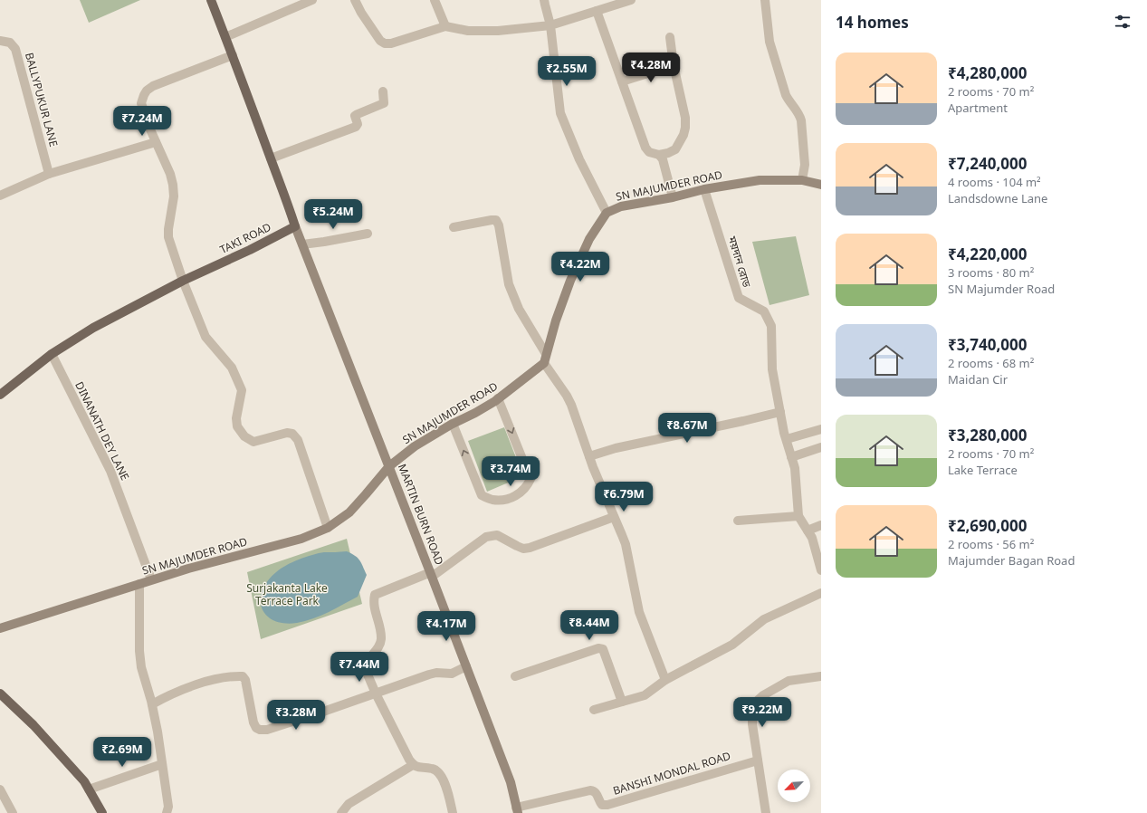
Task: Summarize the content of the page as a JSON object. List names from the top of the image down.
{
  "streets": {
    "main road": ["SN MAJUMDER ROAD", "TAKI ROAD", "MARTIN BURN ROAD"],
    "street": [
      "BALLYPUKUR LANE",
      "ময়দান রোড",
      "DINANATH DEY LANE",
      "BANSHI MONDAL ROAD"
    ]
  },
  "crossings": [
    ["SN MAJUMDER ROAD", "ময়দান রোড"],
    ["SN MAJUMDER ROAD", "DINANATH DEY LANE"],
    ["SN MAJUMDER ROAD", "MARTIN BURN ROAD"],
    ["TAKI ROAD", "DINANATH DEY LANE"],
    ["TAKI ROAD", "MARTIN BURN ROAD"],
    ["MARTIN BURN ROAD", "BANSHI MONDAL ROAD"]
  ],
  "parks": ["Surjakanta Lake Terrace Park"],
  "north": "bottom left",
  "page": {
    "heading": "14 homes",
    "list": [
      {
        "name": "₹4,280,000",
        "note": "2 rooms · 70 m² · Apartment"
      },
      {
        "name": "₹7,240,000",
        "note": "4 rooms · 104 m² · Landsdowne Lane"
      },
      {
        "name": "₹4,220,000",
        "note": "3 rooms · 80 m² · SN Majumder Road"
      },
      {
        "name": "₹3,740,000",
        "note": "2 rooms · 68 m² · Maidan Cir"
      },
      {
        "name": "₹3,280,000",
        "note": "2 rooms · 70 m² · Lake Terrace"
      },
      {
        "name": "₹2,690,000",
        "note": "2 rooms · 56 m² · Majumder Bagan Road"
      }
    ],
    "price": [
      "₹4.28M",
      "₹2.55M",
      "₹7.24M",
      "₹5.24M",
      "₹4.22M",
      "₹8.67M",
      "₹3.74M",
      "₹6.79M",
      "₹8.44M",
      "₹4.17M",
      "₹7.44M",
      "₹9.22M",
      "₹3.28M",
      "₹2.69M"
    ]
  }
}
